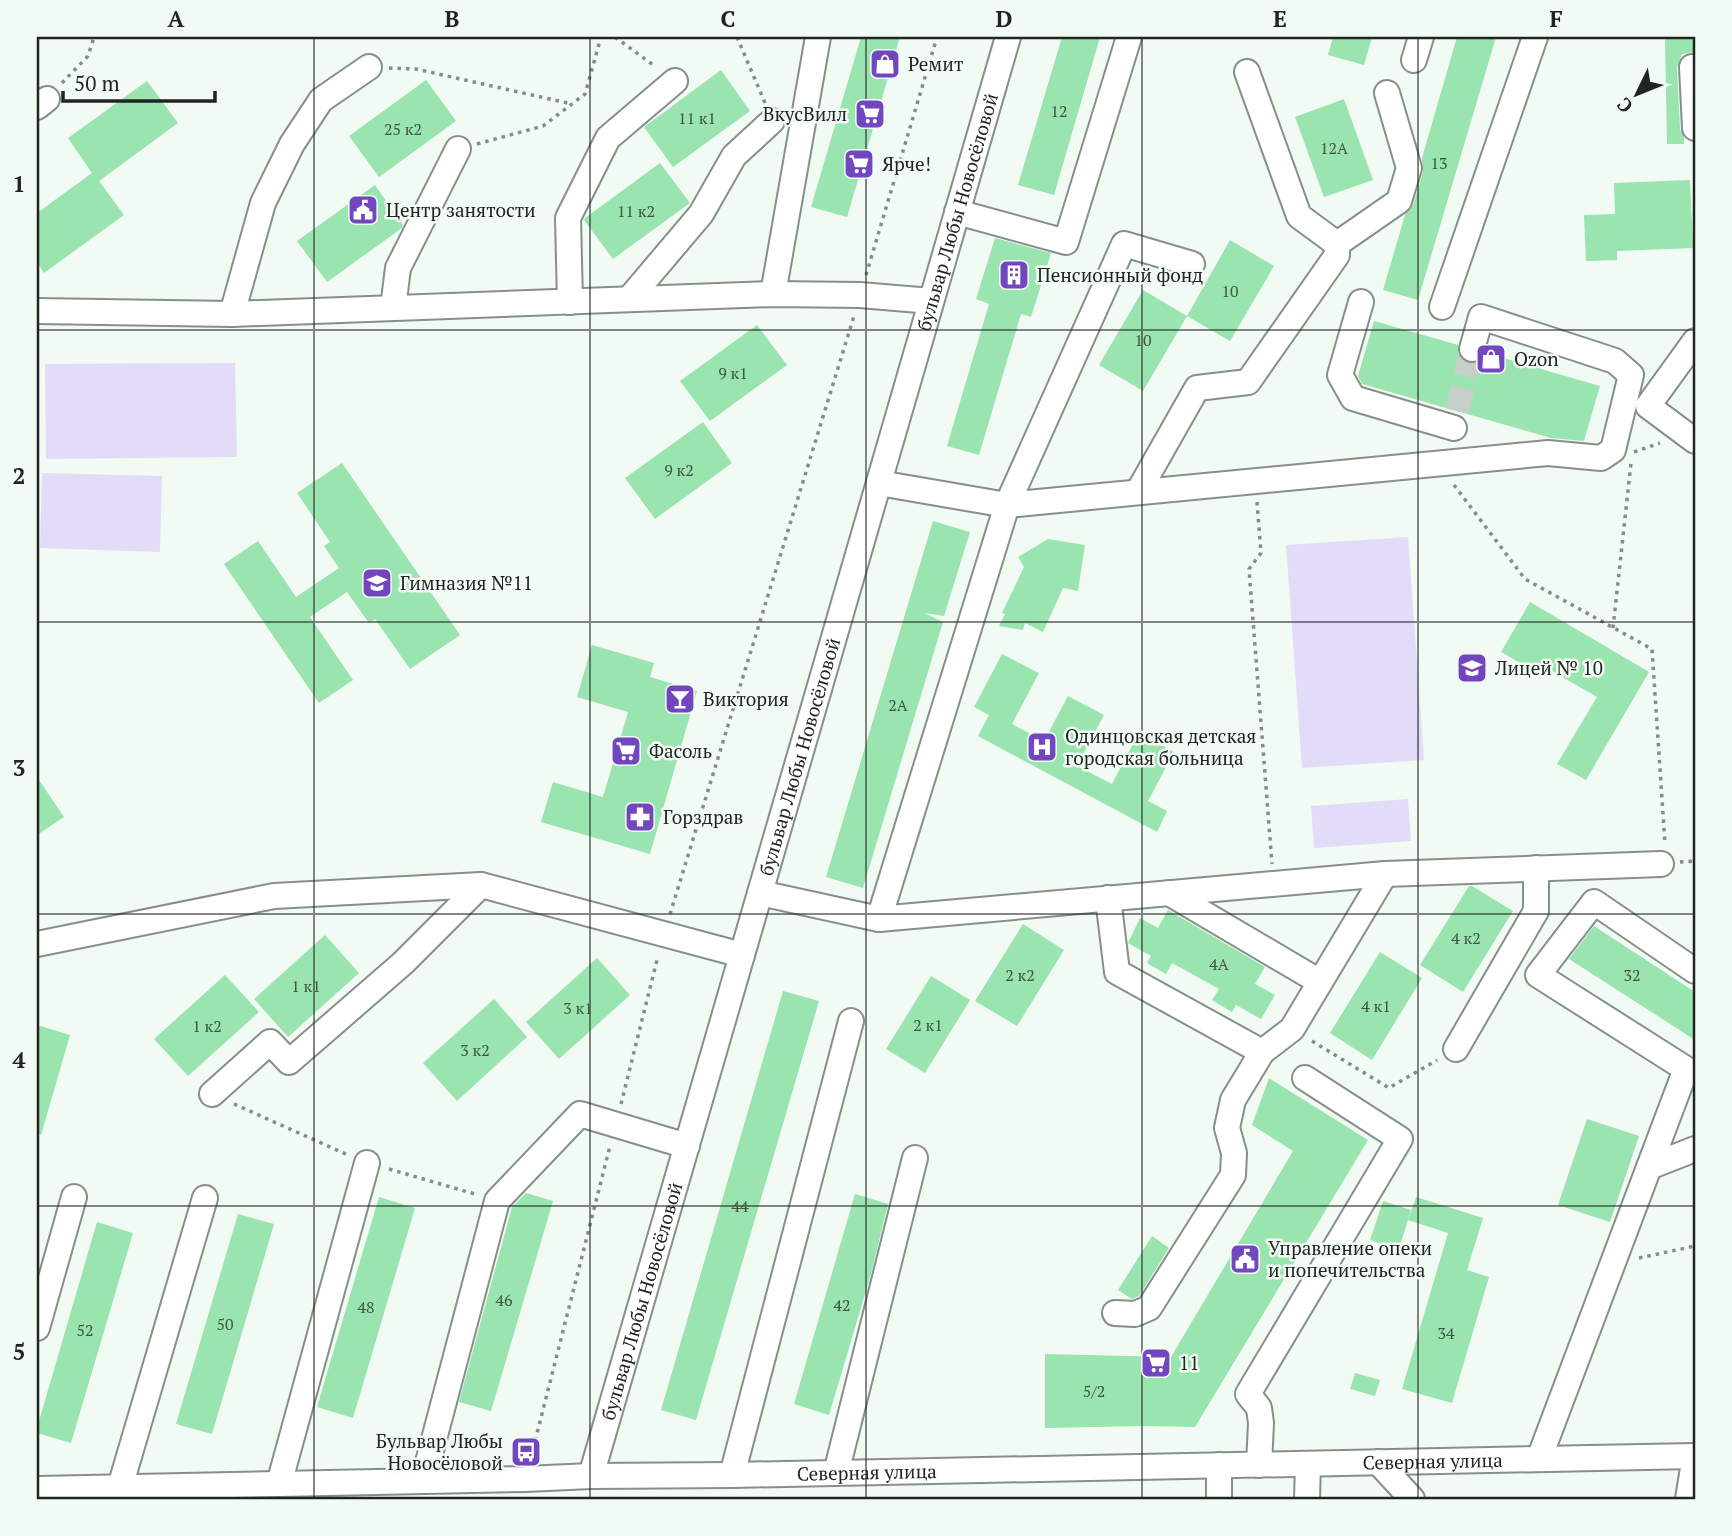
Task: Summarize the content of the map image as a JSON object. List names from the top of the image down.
{
  "streets": {
    "street": ["бульвар Любы Новосёловой", "Северная улица"]
  },
  "crossings": [
    ["бульвар Любы Новосёловой", "Северная улица"]
  ],
  "places": {
    "shop": ["Ремит", "Ozon"],
    "supermarket": [
      "ВкусВилл",
      "Ярче!",
      "Фасоль",
      "11"
    ],
    "public building": ["Центр занятости", "Управление опеки и попечительства"],
    "building": ["Пенсионный фонд"],
    "school or university": ["Гимназия №11", "Лицей № 10"],
    "bar": ["Виктория"],
    "hospital": ["Одинцовская детская городская больница"],
    "pharmacy": ["Горздрав"],
    "bus stop": ["Бульвар Любы Новосёловой"]
  },
  "house_numbers": [
    "12",
    "11 к1",
    "25 к2",
    "12А",
    "13",
    "11 к2",
    "10",
    "10",
    "9 к1",
    "9 к2",
    "2А",
    "4 к2",
    "4А",
    "2 к2",
    "32",
    "1 к1",
    "4 к1",
    "3 к1",
    "2 к1",
    "1 к2",
    "3 к2",
    "44",
    "46",
    "42",
    "48",
    "50",
    "52",
    "34",
    "5/2"
  ],
  "scale_bar": "50 m",
  "north": "bottom left",
  "grid": {
    "columns": [
      "A",
      "B",
      "C",
      "D",
      "E",
      "F"
    ],
    "rows": [
      "1",
      "2",
      "3",
      "4",
      "5"
    ]
  }
}
